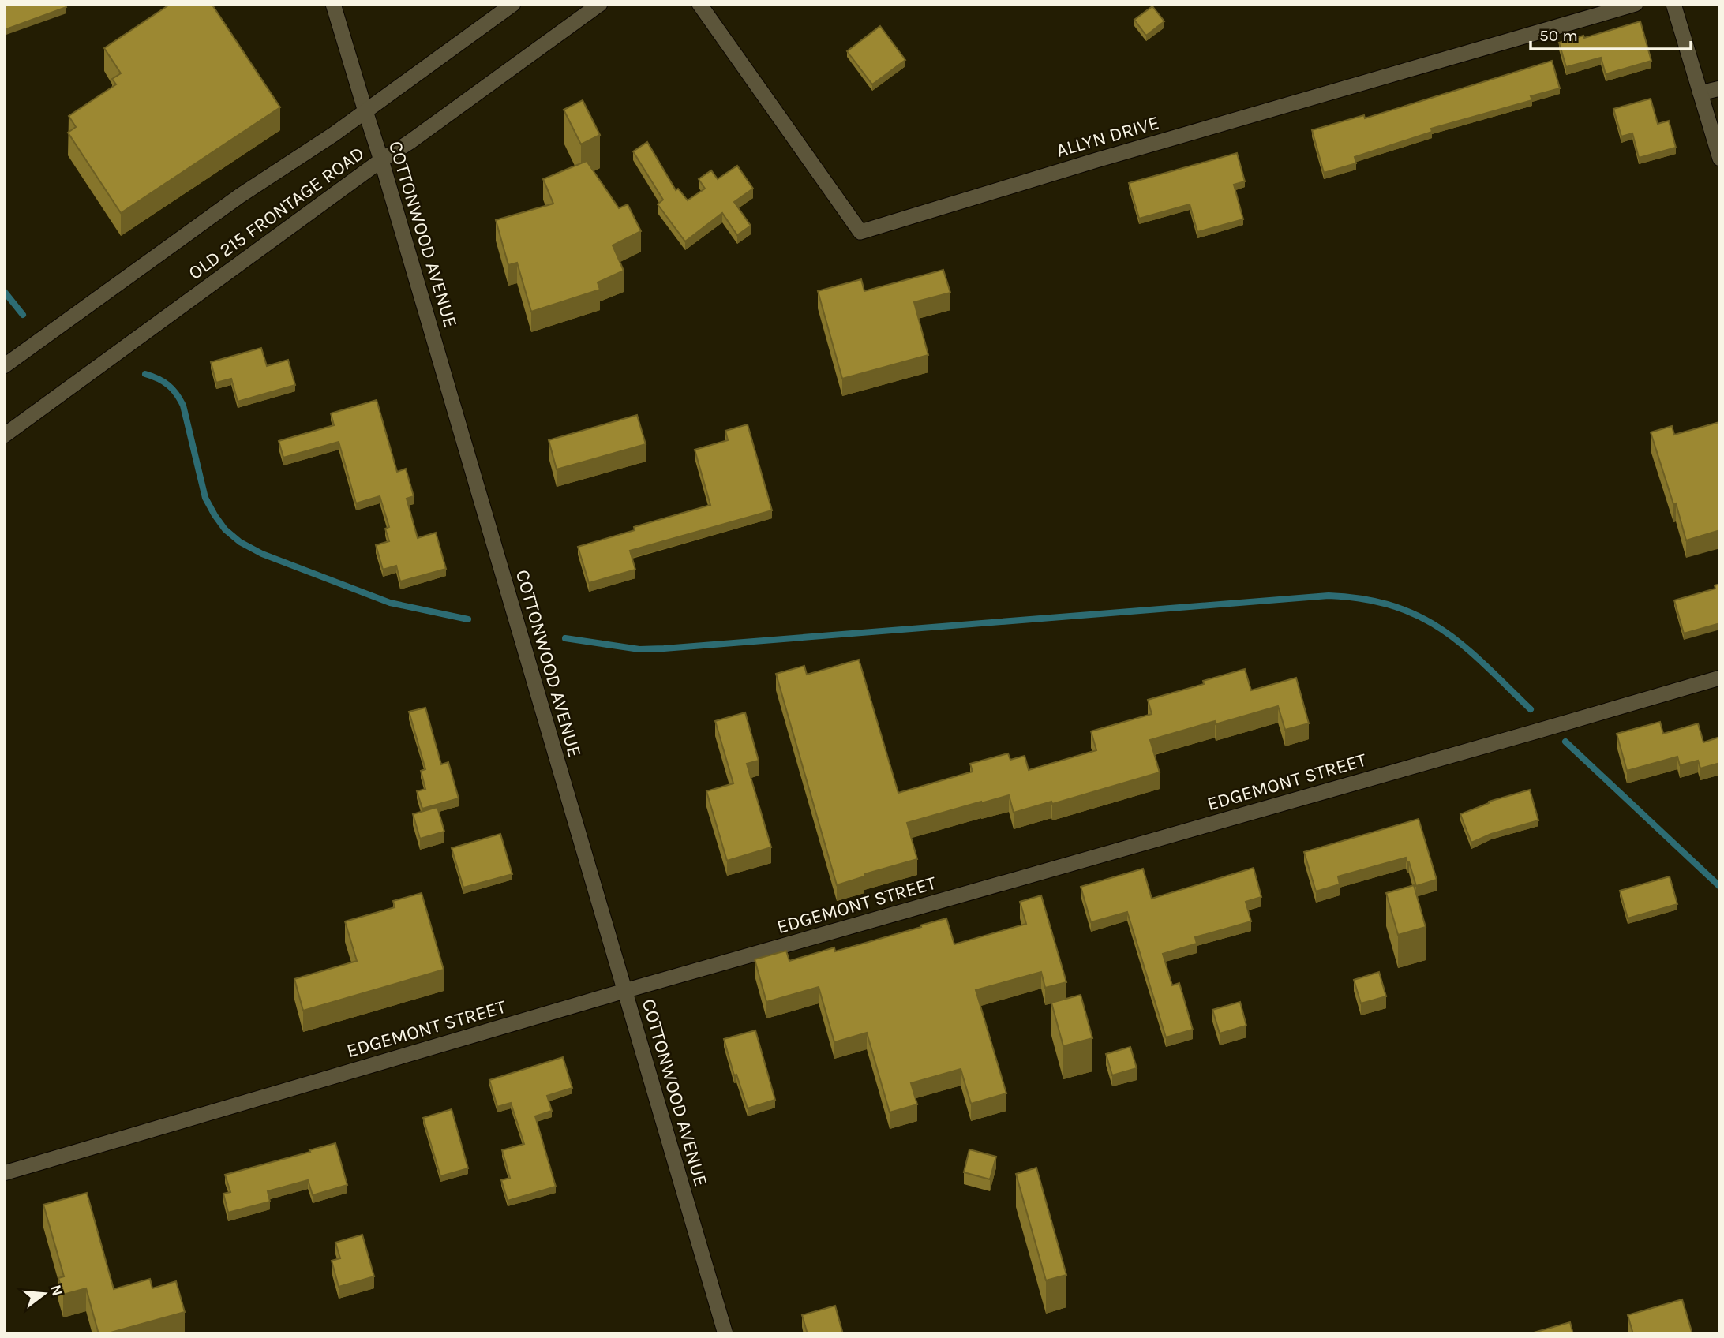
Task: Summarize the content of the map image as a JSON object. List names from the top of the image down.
{
  "streets": {
    "street": [
      "ALLYN DRIVE",
      "OLD 215 FRONTAGE ROAD",
      "COTTONWOOD AVENUE",
      "EDGEMONT STREET"
    ]
  },
  "crossings": [
    ["OLD 215 FRONTAGE ROAD", "COTTONWOOD AVENUE"],
    ["COTTONWOOD AVENUE", "EDGEMONT STREET"]
  ],
  "scale_bar": "50 m",
  "north": "right"
}
